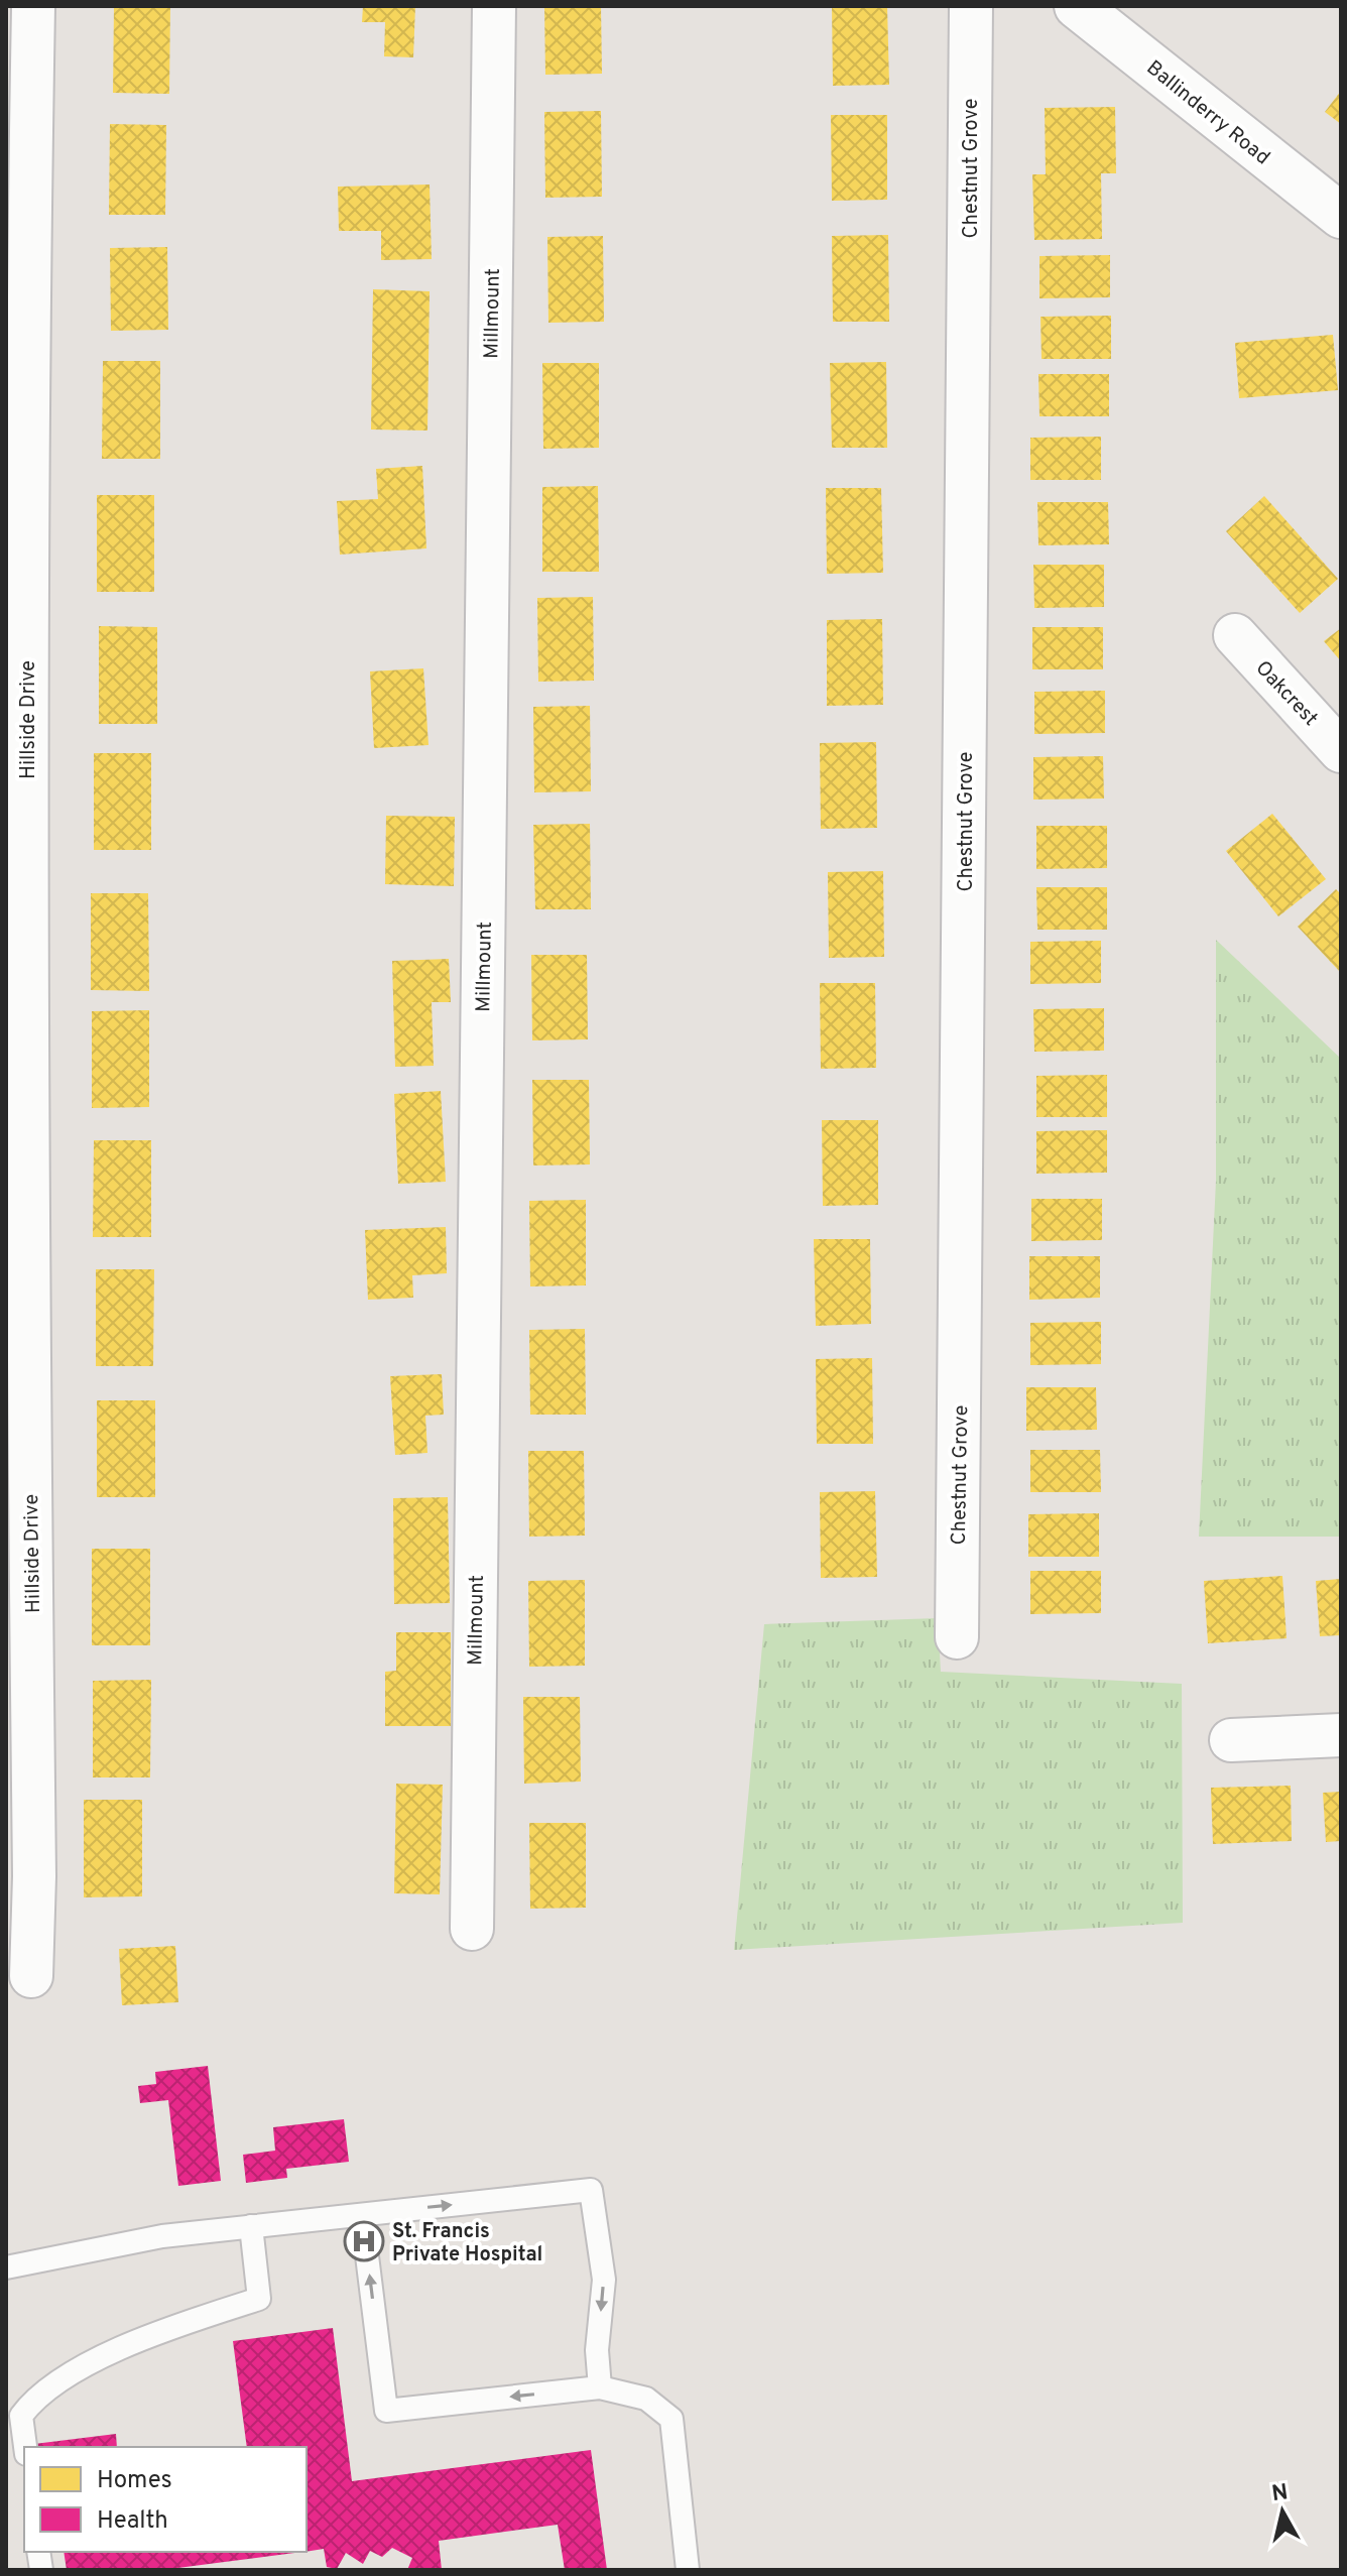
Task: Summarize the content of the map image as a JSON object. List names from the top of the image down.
{
  "streets": {
    "street": [
      "Ballinderry Road",
      "Chestnut Grove",
      "Millmount",
      "Oakcrest",
      "Hillside Drive"
    ]
  },
  "places": {
    "hospital": ["St. Francis Private Hospital"]
  },
  "legend": ["Homes", "Health"],
  "north": "top"
}
